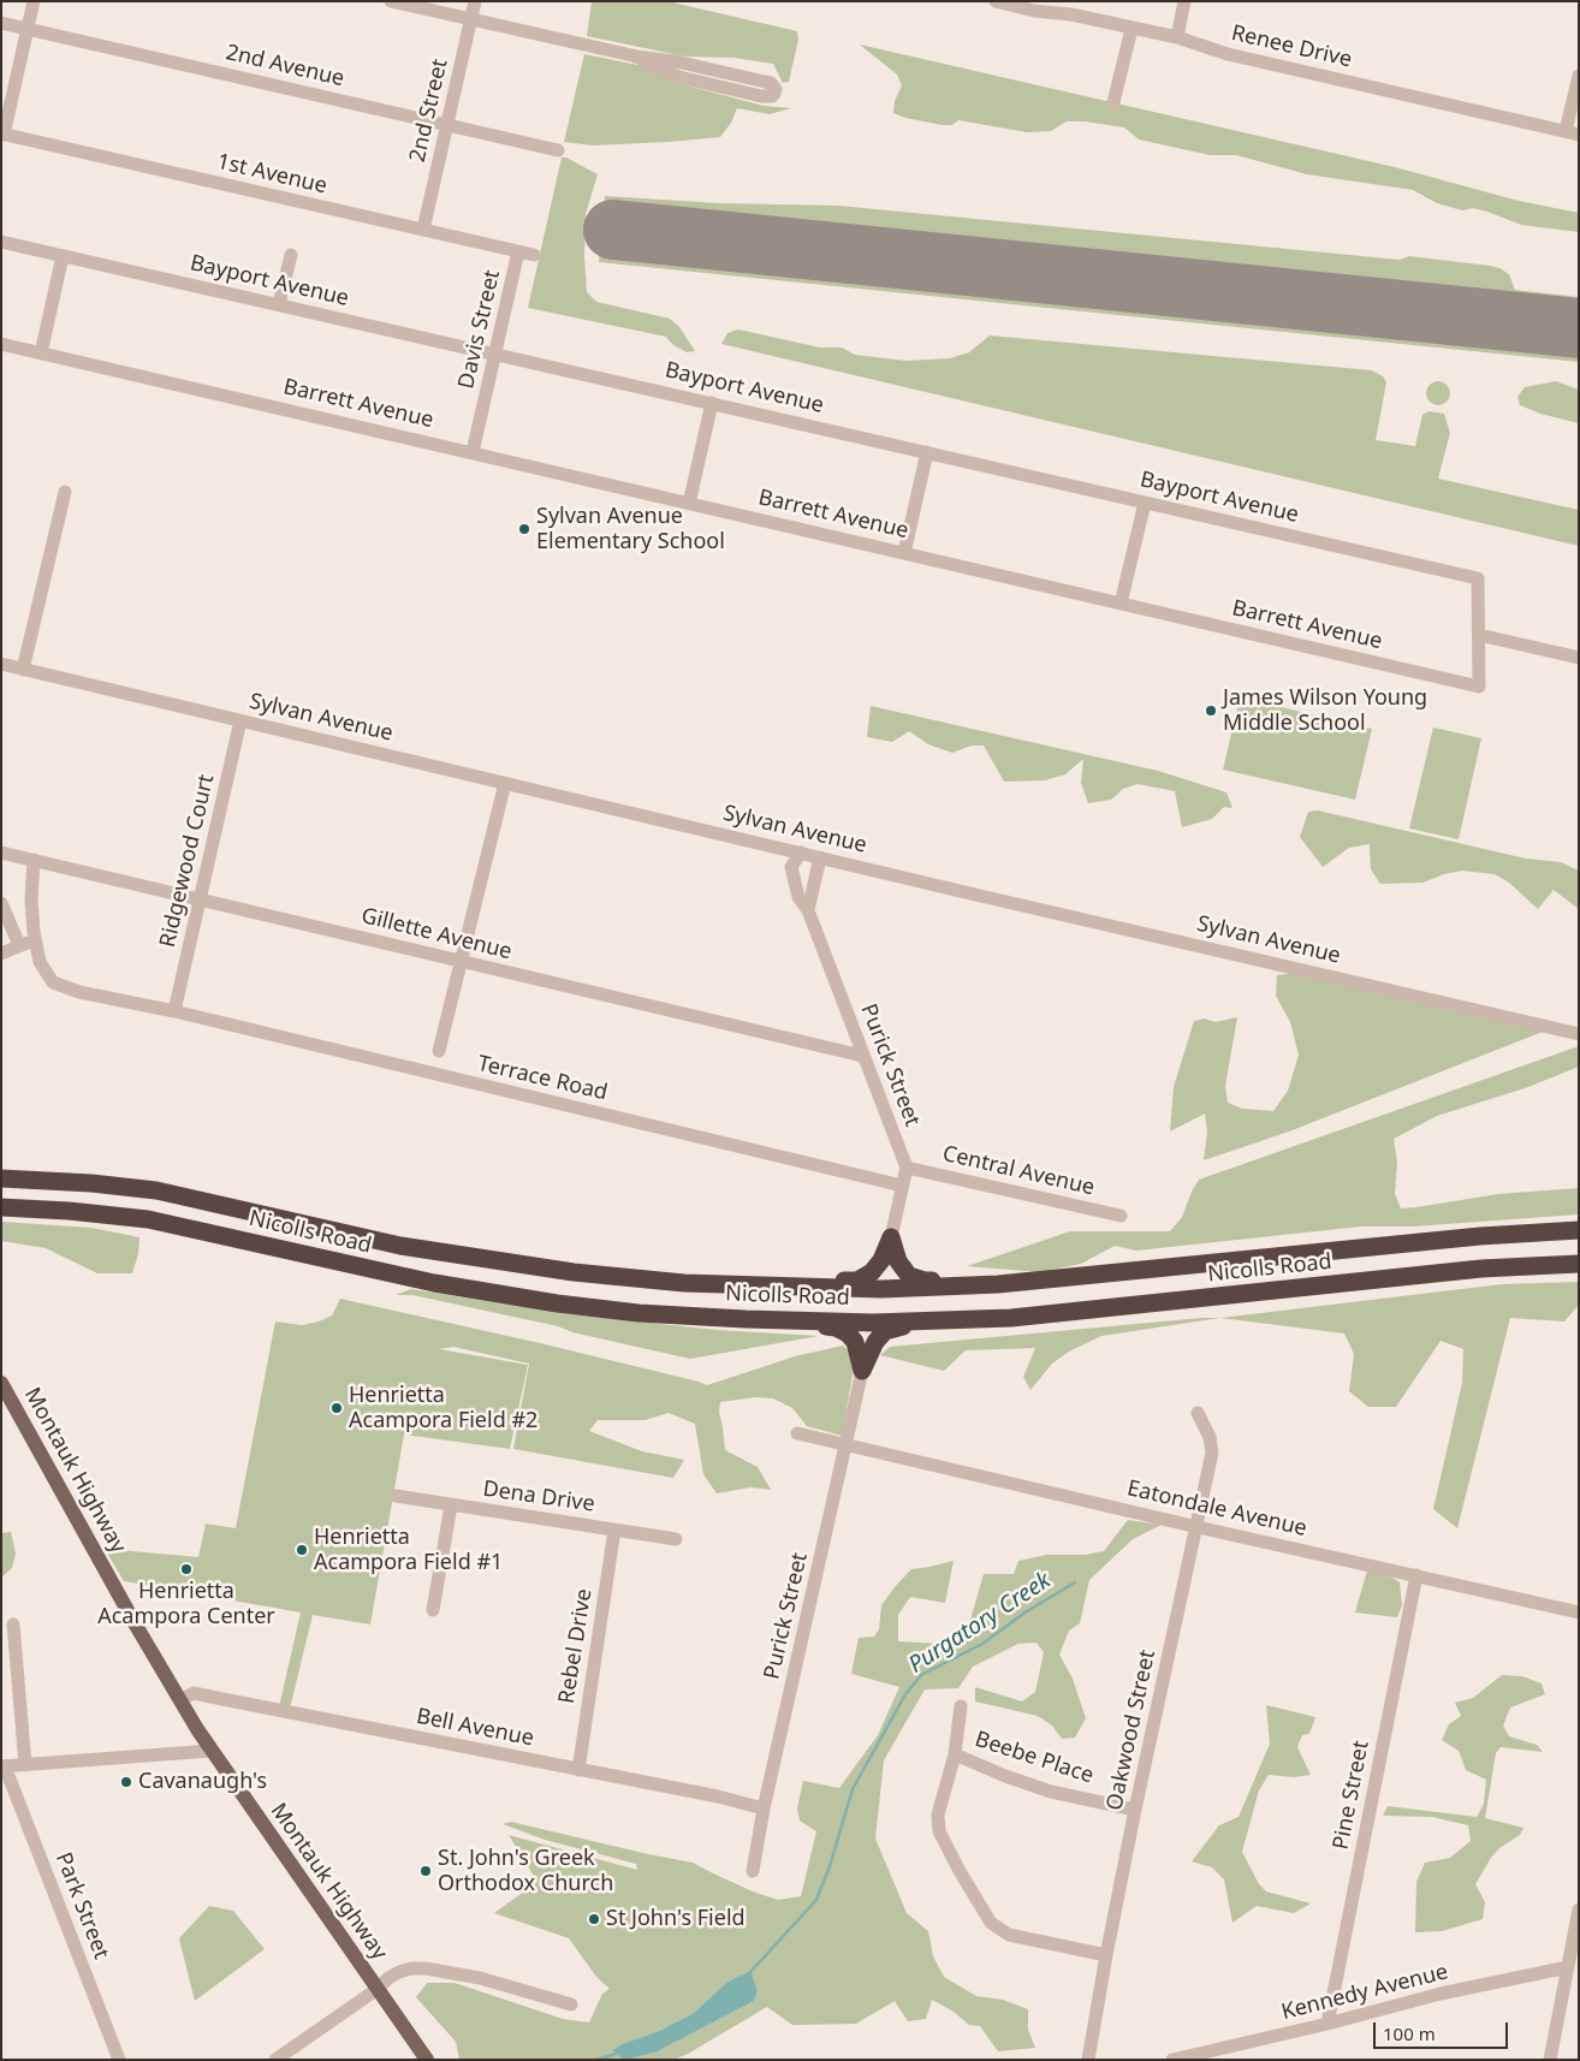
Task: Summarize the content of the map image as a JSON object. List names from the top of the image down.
{
  "streets": {
    "highway": ["Nicolls Road"],
    "main road": ["Montauk Highway"],
    "street": [
      "Renee Drive",
      "2nd Avenue",
      "2nd Street",
      "1st Avenue",
      "Bayport Avenue",
      "Davis Street",
      "Barrett Avenue",
      "Sylvan Avenue",
      "Ridgewood Court",
      "Gillette Avenue",
      "Purick Street",
      "Terrace Road",
      "Central Avenue",
      "Dena Drive",
      "Eatondale Avenue",
      "Rebel Drive",
      "Bell Avenue",
      "Oakwood Street",
      "Beebe Place",
      "Pine Street",
      "Park Street",
      "Kennedy Avenue"
    ]
  },
  "crossings": [
    ["2nd Avenue", "2nd Street"],
    ["2nd Street", "1st Avenue"],
    ["1st Avenue", "Davis Street"],
    ["Bayport Avenue", "Davis Street"],
    ["Bayport Avenue", "Barrett Avenue"],
    ["Davis Street", "Barrett Avenue"],
    ["Sylvan Avenue", "Ridgewood Court"],
    ["Sylvan Avenue", "Purick Street"],
    ["Ridgewood Court", "Gillette Avenue"],
    ["Ridgewood Court", "Terrace Road"],
    ["Gillette Avenue", "Purick Street"],
    ["Purick Street", "Central Avenue"],
    ["Purick Street", "Eatondale Avenue"],
    ["Purick Street", "Bell Avenue"],
    ["Montauk Highway", "Bell Avenue"],
    ["Dena Drive", "Rebel Drive"],
    ["Eatondale Avenue", "Oakwood Street"],
    ["Eatondale Avenue", "Pine Street"],
    ["Rebel Drive", "Bell Avenue"],
    ["Oakwood Street", "Beebe Place"],
    ["Pine Street", "Kennedy Avenue"]
  ],
  "water": ["Purgatory Creek"],
  "places": [
    "Sylvan Avenue Elementary School",
    "James Wilson Young Middle School",
    "Henrietta Acampora Field #2",
    "Henrietta Acampora Field #1",
    "Henrietta Acampora Center",
    "Cavanaugh's",
    "St. John's Greek Orthodox Church",
    "St John's Field"
  ],
  "scale_bar": "100 m"
}
